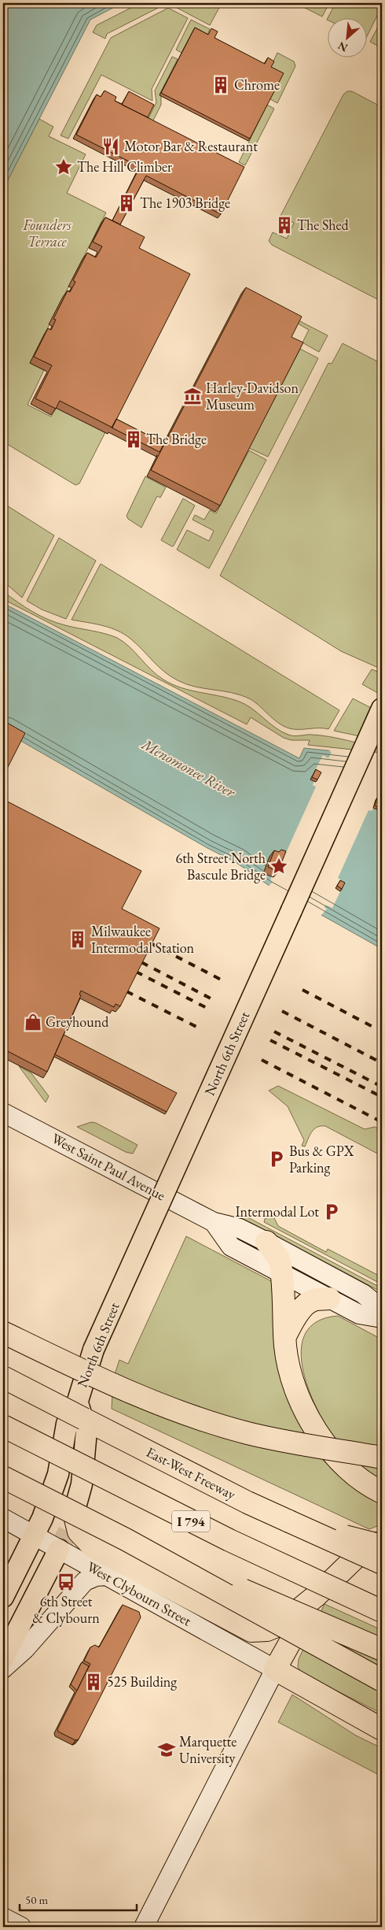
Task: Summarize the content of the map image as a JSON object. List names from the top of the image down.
{
  "streets": {
    "highway": ["East-West Freeway", "I 794"],
    "main road": ["North 6th Street"],
    "street": ["West Saint Paul Avenue", "West Clybourn Street"]
  },
  "crossings": [
    ["North 6th Street", "West Clybourn Street"]
  ],
  "water": ["Menomonee River"],
  "parks": ["Founders Terrace"],
  "places": {
    "building": [
      "Chrome",
      "The 1903 Bridge",
      "The Shed",
      "The Bridge",
      "Milwaukee Intermodal Station",
      "525 Building"
    ],
    "restaurant": ["Motor Bar & Restaurant"],
    "place": ["The Hill Climber", "6th Street North Bascule Bridge"],
    "museum": ["Harley-Davidson Museum"],
    "shop": ["Greyhound"],
    "parking": ["Bus & GPX Parking", "Intermodal Lot"],
    "bus stop": ["6th Street & Clybourn"],
    "school or university": ["Marquette University"]
  },
  "scale_bar": "50 m",
  "north": "bottom left"
}
